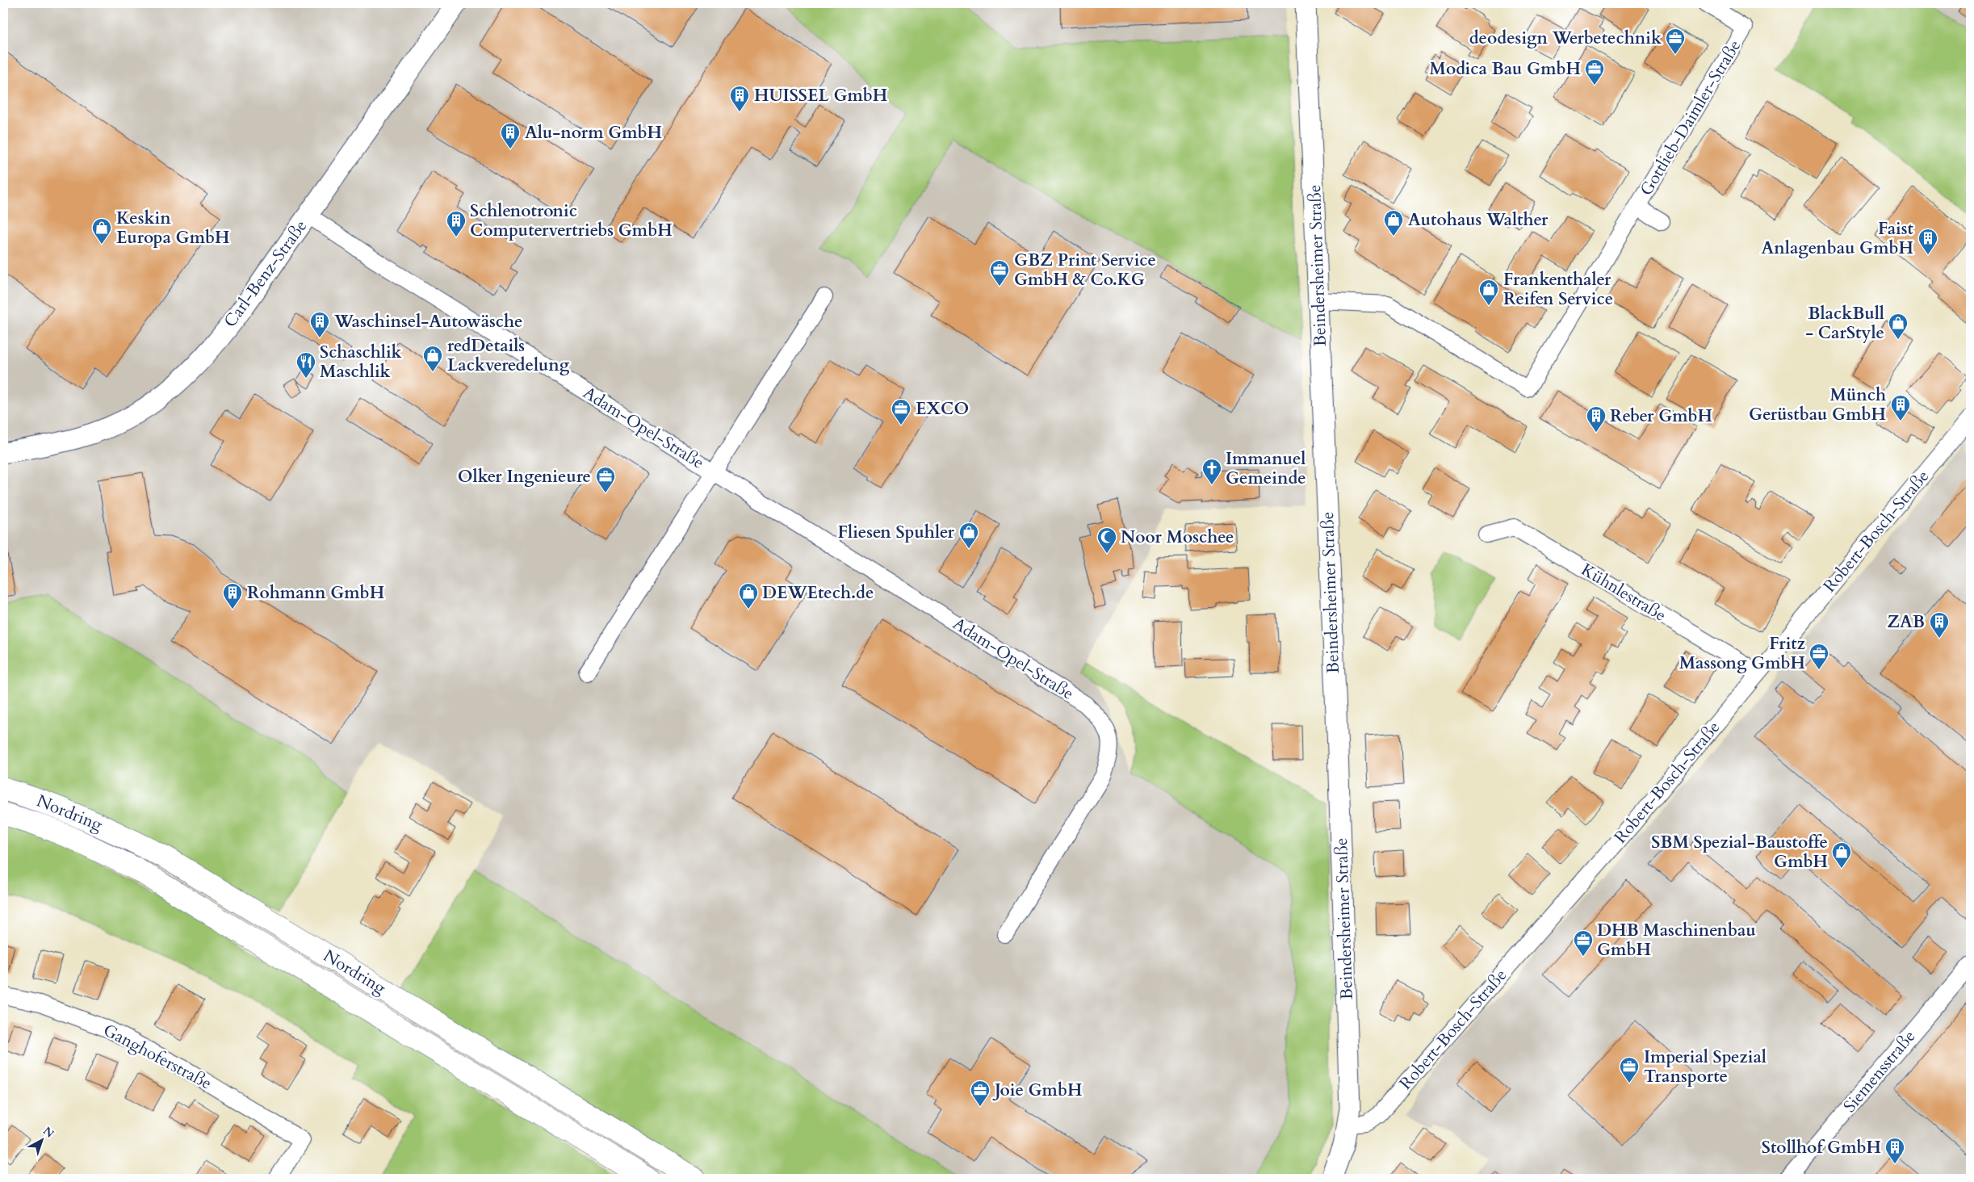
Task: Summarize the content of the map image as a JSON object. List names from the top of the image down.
{
  "streets": {
    "main road": ["Nordring"],
    "street": [
      "Gottlieb-Daimler-Straße",
      "Beindersheimer Straße",
      "Carl-Benz-Straße",
      "Adam-Opel-Straße",
      "Robert-Bosch-Straße",
      "Kühnlestraße",
      "Ganghoferstraße",
      "Siemensstraße"
    ]
  },
  "crossings": [
    ["Gottlieb-Daimler-Straße", "Beindersheimer Straße"],
    ["Beindersheimer Straße", "Robert-Bosch-Straße"],
    ["Carl-Benz-Straße", "Adam-Opel-Straße"],
    ["Robert-Bosch-Straße", "Kühnlestraße"]
  ],
  "places": {
    "office": [
      "deodesign Werbetechnik",
      "Modica Bau GmbH",
      "GBZ Print Service GmbH & Co.KG",
      "EXCO",
      "Olker Ingenieure",
      "Fritz Massong GmbH",
      "DHB Maschinenbau GmbH",
      "Imperial Spezial Transporte",
      "Joie GmbH"
    ],
    "building": [
      "HUISSEL GmbH",
      "Alu-norm GmbH",
      "Schlenotronic Computervertriebs GmbH",
      "Faist Anlagenbau GmbH",
      "Waschinsel-Autowäsche",
      "Münch Gerüstbau GmbH",
      "Reber GmbH",
      "Rohmann GmbH",
      "ZAB",
      "Stollhof GmbH"
    ],
    "shop": [
      "Autohaus Walther",
      "Keskin Europa GmbH",
      "Frankenthaler Reifen Service",
      "BlackBull - CarStyle",
      "redDetails Lackveredelung",
      "Fliesen Spuhler",
      "DEWEtech.de",
      "SBM Spezial-Baustoffe GmbH"
    ],
    "restaurant": ["Schaschlik Maschlik"],
    "church": ["Immanuel Gemeinde"],
    "mosque": ["Noor Moschee"]
  },
  "north": "top right"
}
